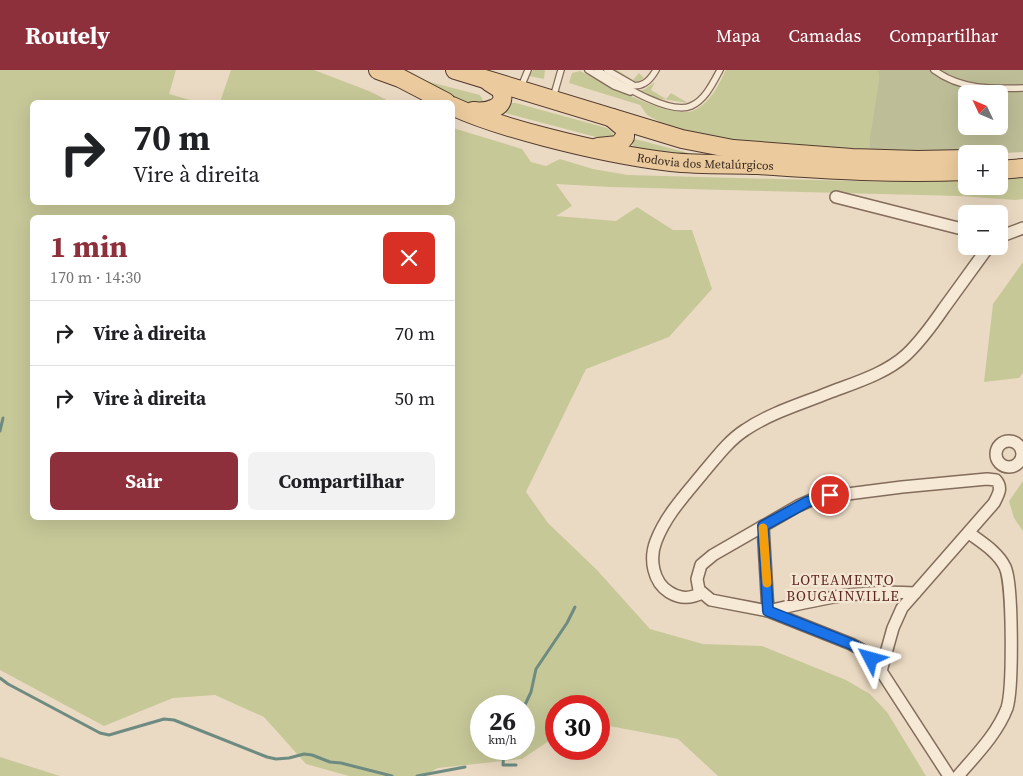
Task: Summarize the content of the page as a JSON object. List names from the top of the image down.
{
  "streets": {
    "main road": ["Rodovia dos Metalúrgicos"]
  },
  "districts": ["LOTEAMENTO BOUGAINVILLE"],
  "north": "top left",
  "page": {
    "header": "Routely",
    "nav": ["Mapa", "Camadas", "Compartilhar"],
    "map_buttons": ["+", "−"],
    "turn": ["70 m", "Vire à direita"],
    "heading": ["1 min", "170 m · 14:30"],
    "list": [
      {
        "name": "Vire à direita",
        "value": "70 m"
      },
      {
        "name": "Vire à direita",
        "value": "50 m"
      }
    ],
    "buttons": ["Sair", "Compartilhar"],
    "speed": "26 km/h",
    "limit": "30"
  }
}
